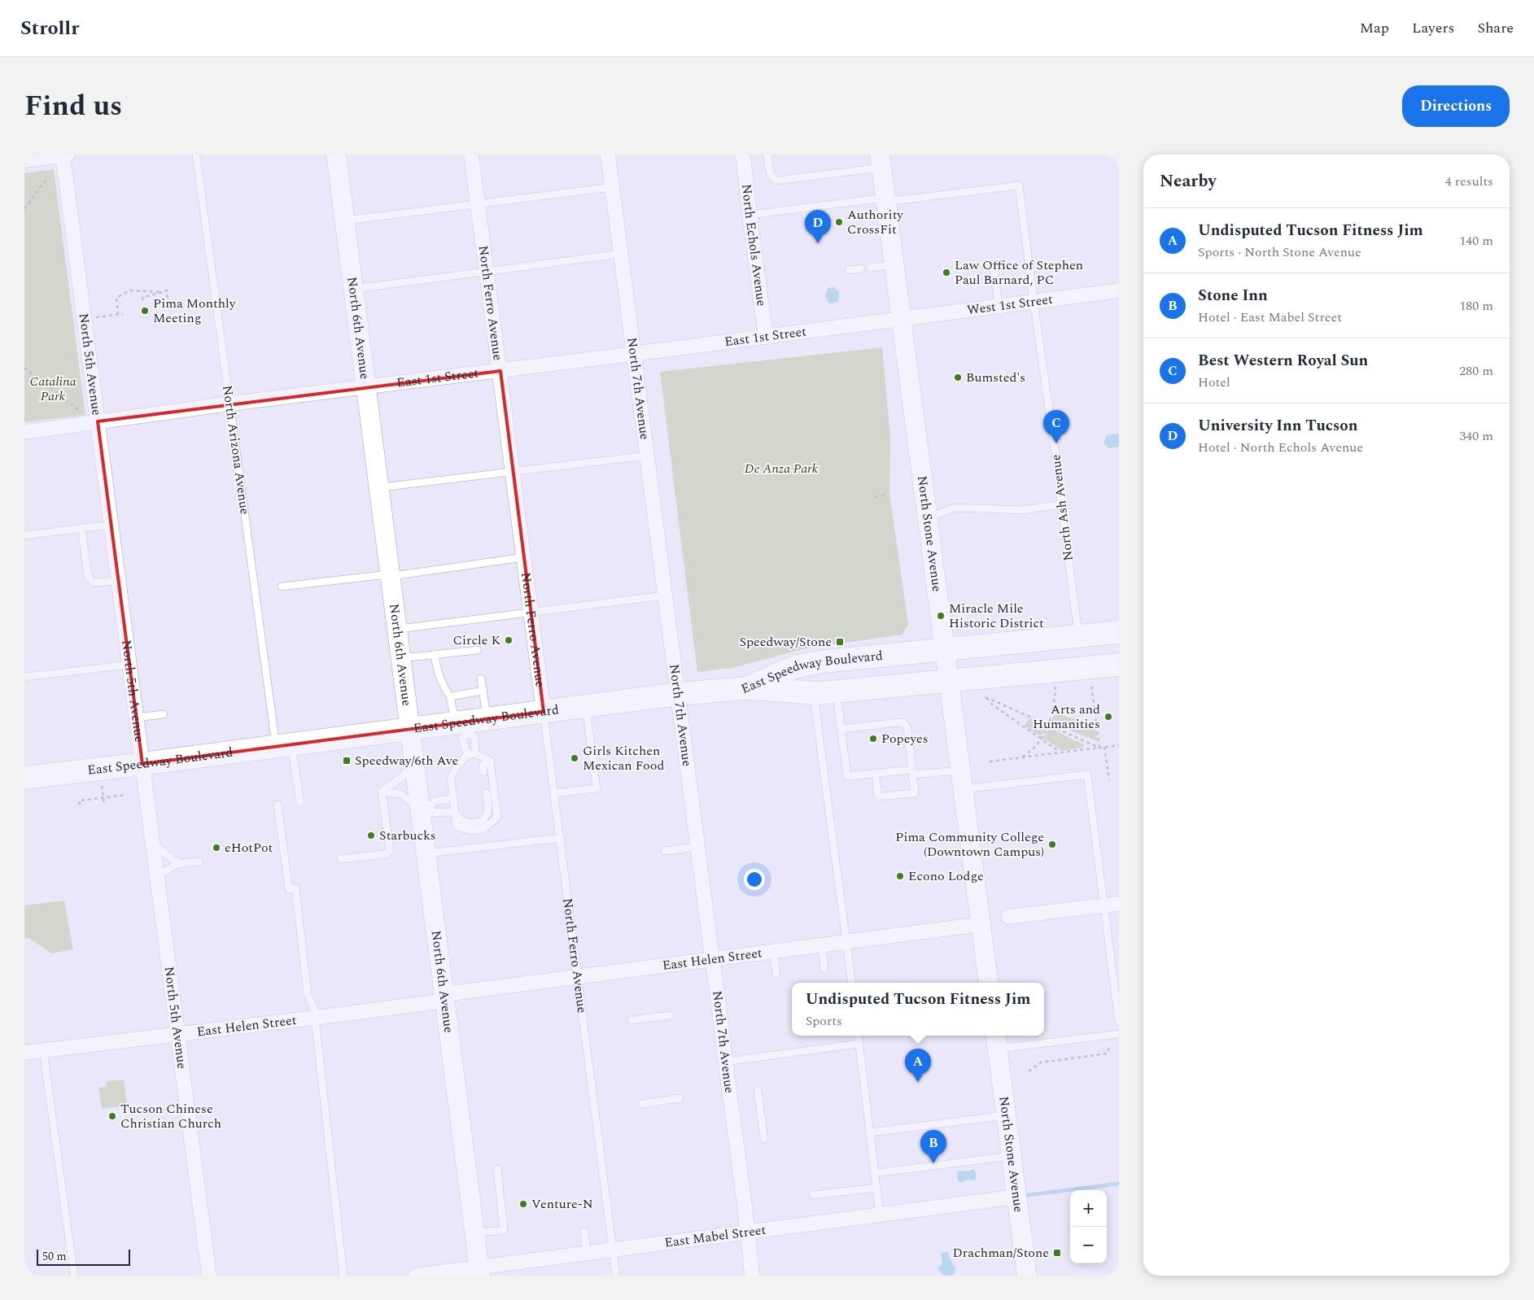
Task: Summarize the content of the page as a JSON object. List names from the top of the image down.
{
  "streets": {
    "main road": ["East Speedway Boulevard"],
    "street": [
      "North Echols Avenue",
      "North Ferro Avenue",
      "West 1st Street",
      "North 6th Avenue",
      "East 1st Street",
      "North 5th Avenue",
      "North 7th Avenue",
      "North Stone Avenue",
      "East Helen Street",
      "East Mabel Street"
    ],
    "lane": ["North Arizona Avenue", "North Ash Avenue"]
  },
  "crossings": [
    ["North Echols Avenue", "East 1st Street"],
    ["North Ferro Avenue", "East 1st Street"],
    ["North Ferro Avenue", "East Speedway Boulevard"],
    ["North Ferro Avenue", "East Helen Street"],
    ["North Ferro Avenue", "East Mabel Street"],
    ["West 1st Street", "East 1st Street"],
    ["West 1st Street", "North Ash Avenue"],
    ["West 1st Street", "North Stone Avenue"],
    ["North 6th Avenue", "East 1st Street"],
    ["North 6th Avenue", "East Speedway Boulevard"],
    ["North 6th Avenue", "East Helen Street"],
    ["North 6th Avenue", "East Mabel Street"],
    ["East 1st Street", "North 5th Avenue"],
    ["East 1st Street", "North 7th Avenue"],
    ["East 1st Street", "North Arizona Avenue"],
    ["East 1st Street", "North Stone Avenue"],
    ["North 5th Avenue", "East Speedway Boulevard"],
    ["North 5th Avenue", "East Helen Street"],
    ["North 7th Avenue", "East Speedway Boulevard"],
    ["North 7th Avenue", "East Helen Street"],
    ["North 7th Avenue", "East Mabel Street"],
    ["North Arizona Avenue", "East Speedway Boulevard"],
    ["North Ash Avenue", "North Stone Avenue"],
    ["North Ash Avenue", "East Speedway Boulevard"],
    ["North Stone Avenue", "East Speedway Boulevard"],
    ["North Stone Avenue", "East Helen Street"],
    ["North Stone Avenue", "East Mabel Street"]
  ],
  "parks": ["Catalina Park", "De Anza Park"],
  "places": {
    "other": [
      "Authority CrossFit",
      "Law Office of Stephen Paul Barnard, PC",
      "Pima Monthly Meeting",
      "Bumsted's",
      "Miracle Mile Historic District",
      "Circle K",
      "Arts and Humanities",
      "Popeyes",
      "Girls Kitchen Mexican Food",
      "Starbucks",
      "Pima Community College (Downtown Campus)",
      "eHotPot",
      "Econo Lodge",
      "Tucson Chinese Christian Church",
      "Venture-N"
    ],
    "transit": ["Speedway/Stone", "Speedway/6th Ave", "Drachman/Stone"]
  },
  "scale_bar": "50 m",
  "page": {
    "header": "Strollr",
    "nav": ["Map", "Layers", "Share"],
    "title": "Find us",
    "buttons": "Directions",
    "heading": ["Nearby", "4 results"],
    "list": [
      {
        "mark": "A",
        "name": "Undisputed Tucson Fitness Jim",
        "note": "Sports · North Stone Avenue",
        "value": "140 m"
      },
      {
        "mark": "B",
        "name": "Stone Inn",
        "note": "Hotel · East Mabel Street",
        "value": "180 m"
      },
      {
        "mark": "C",
        "name": "Best Western Royal Sun",
        "note": "Hotel",
        "value": "280 m"
      },
      {
        "mark": "D",
        "name": "University Inn Tucson",
        "note": "Hotel · North Echols Avenue",
        "value": "340 m"
      }
    ],
    "pins": [
      "D",
      "C",
      "A",
      "B"
    ],
    "popup": ["Undisputed Tucson Fitness Jim", "Sports"],
    "map_buttons": ["+", "−"],
    "scale": "50 m"
  }
}
